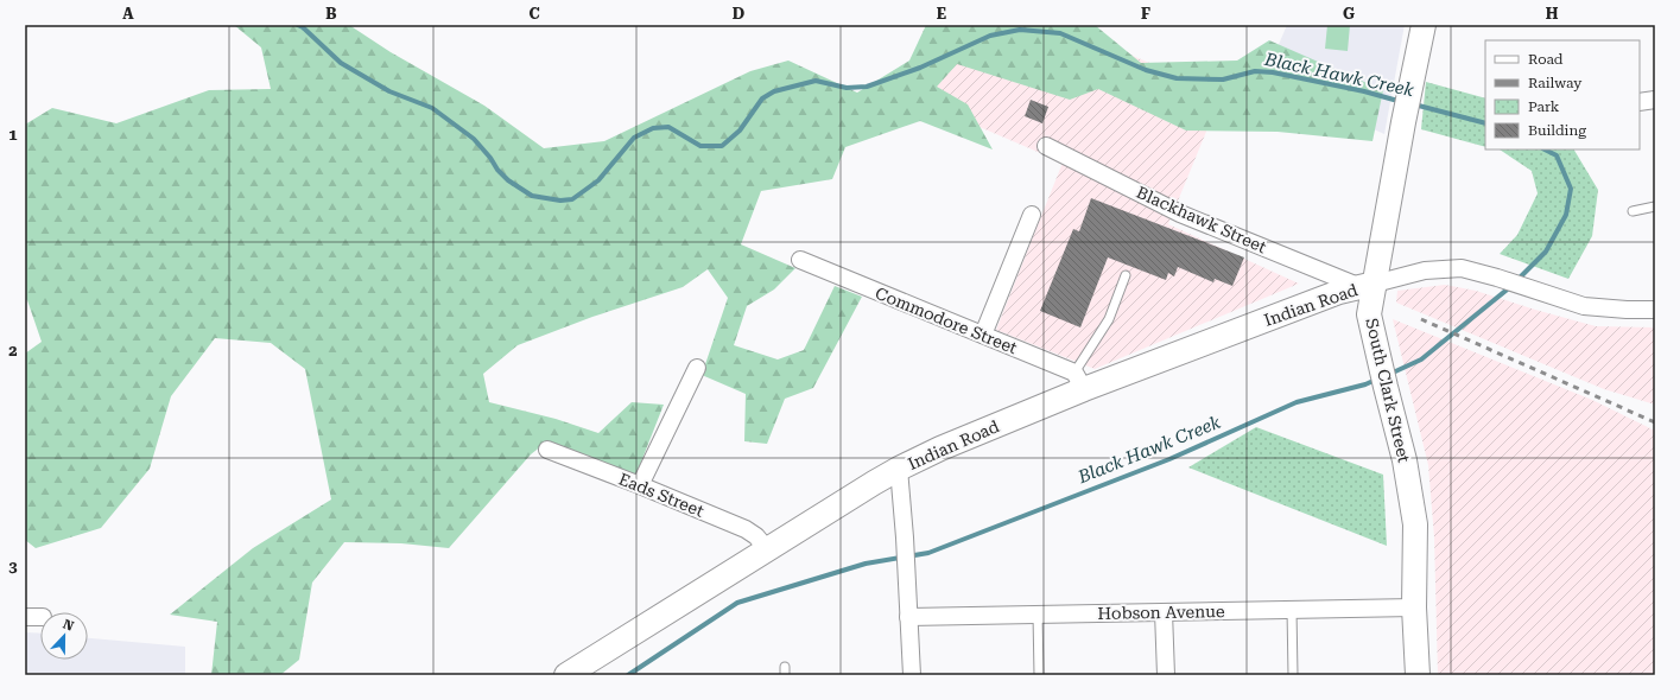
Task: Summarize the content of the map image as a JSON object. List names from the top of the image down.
{
  "streets": {
    "street": [
      "Blackhawk Street",
      "Indian Road",
      "Commodore Street",
      "South Clark Street",
      "Eads Street",
      "Hobson Avenue"
    ]
  },
  "crossings": [
    ["Blackhawk Street", "Indian Road"],
    ["Blackhawk Street", "South Clark Street"],
    ["Indian Road", "Commodore Street"],
    ["Indian Road", "South Clark Street"],
    ["Indian Road", "Eads Street"],
    ["South Clark Street", "Hobson Avenue"]
  ],
  "water": ["Black Hawk Creek"],
  "legend": [
    "Road",
    "Railway",
    "Park",
    "Building"
  ],
  "north": "top",
  "grid": {
    "columns": [
      "A",
      "B",
      "C",
      "D",
      "E",
      "F",
      "G",
      "H"
    ],
    "rows": ["1", "2", "3"]
  }
}
